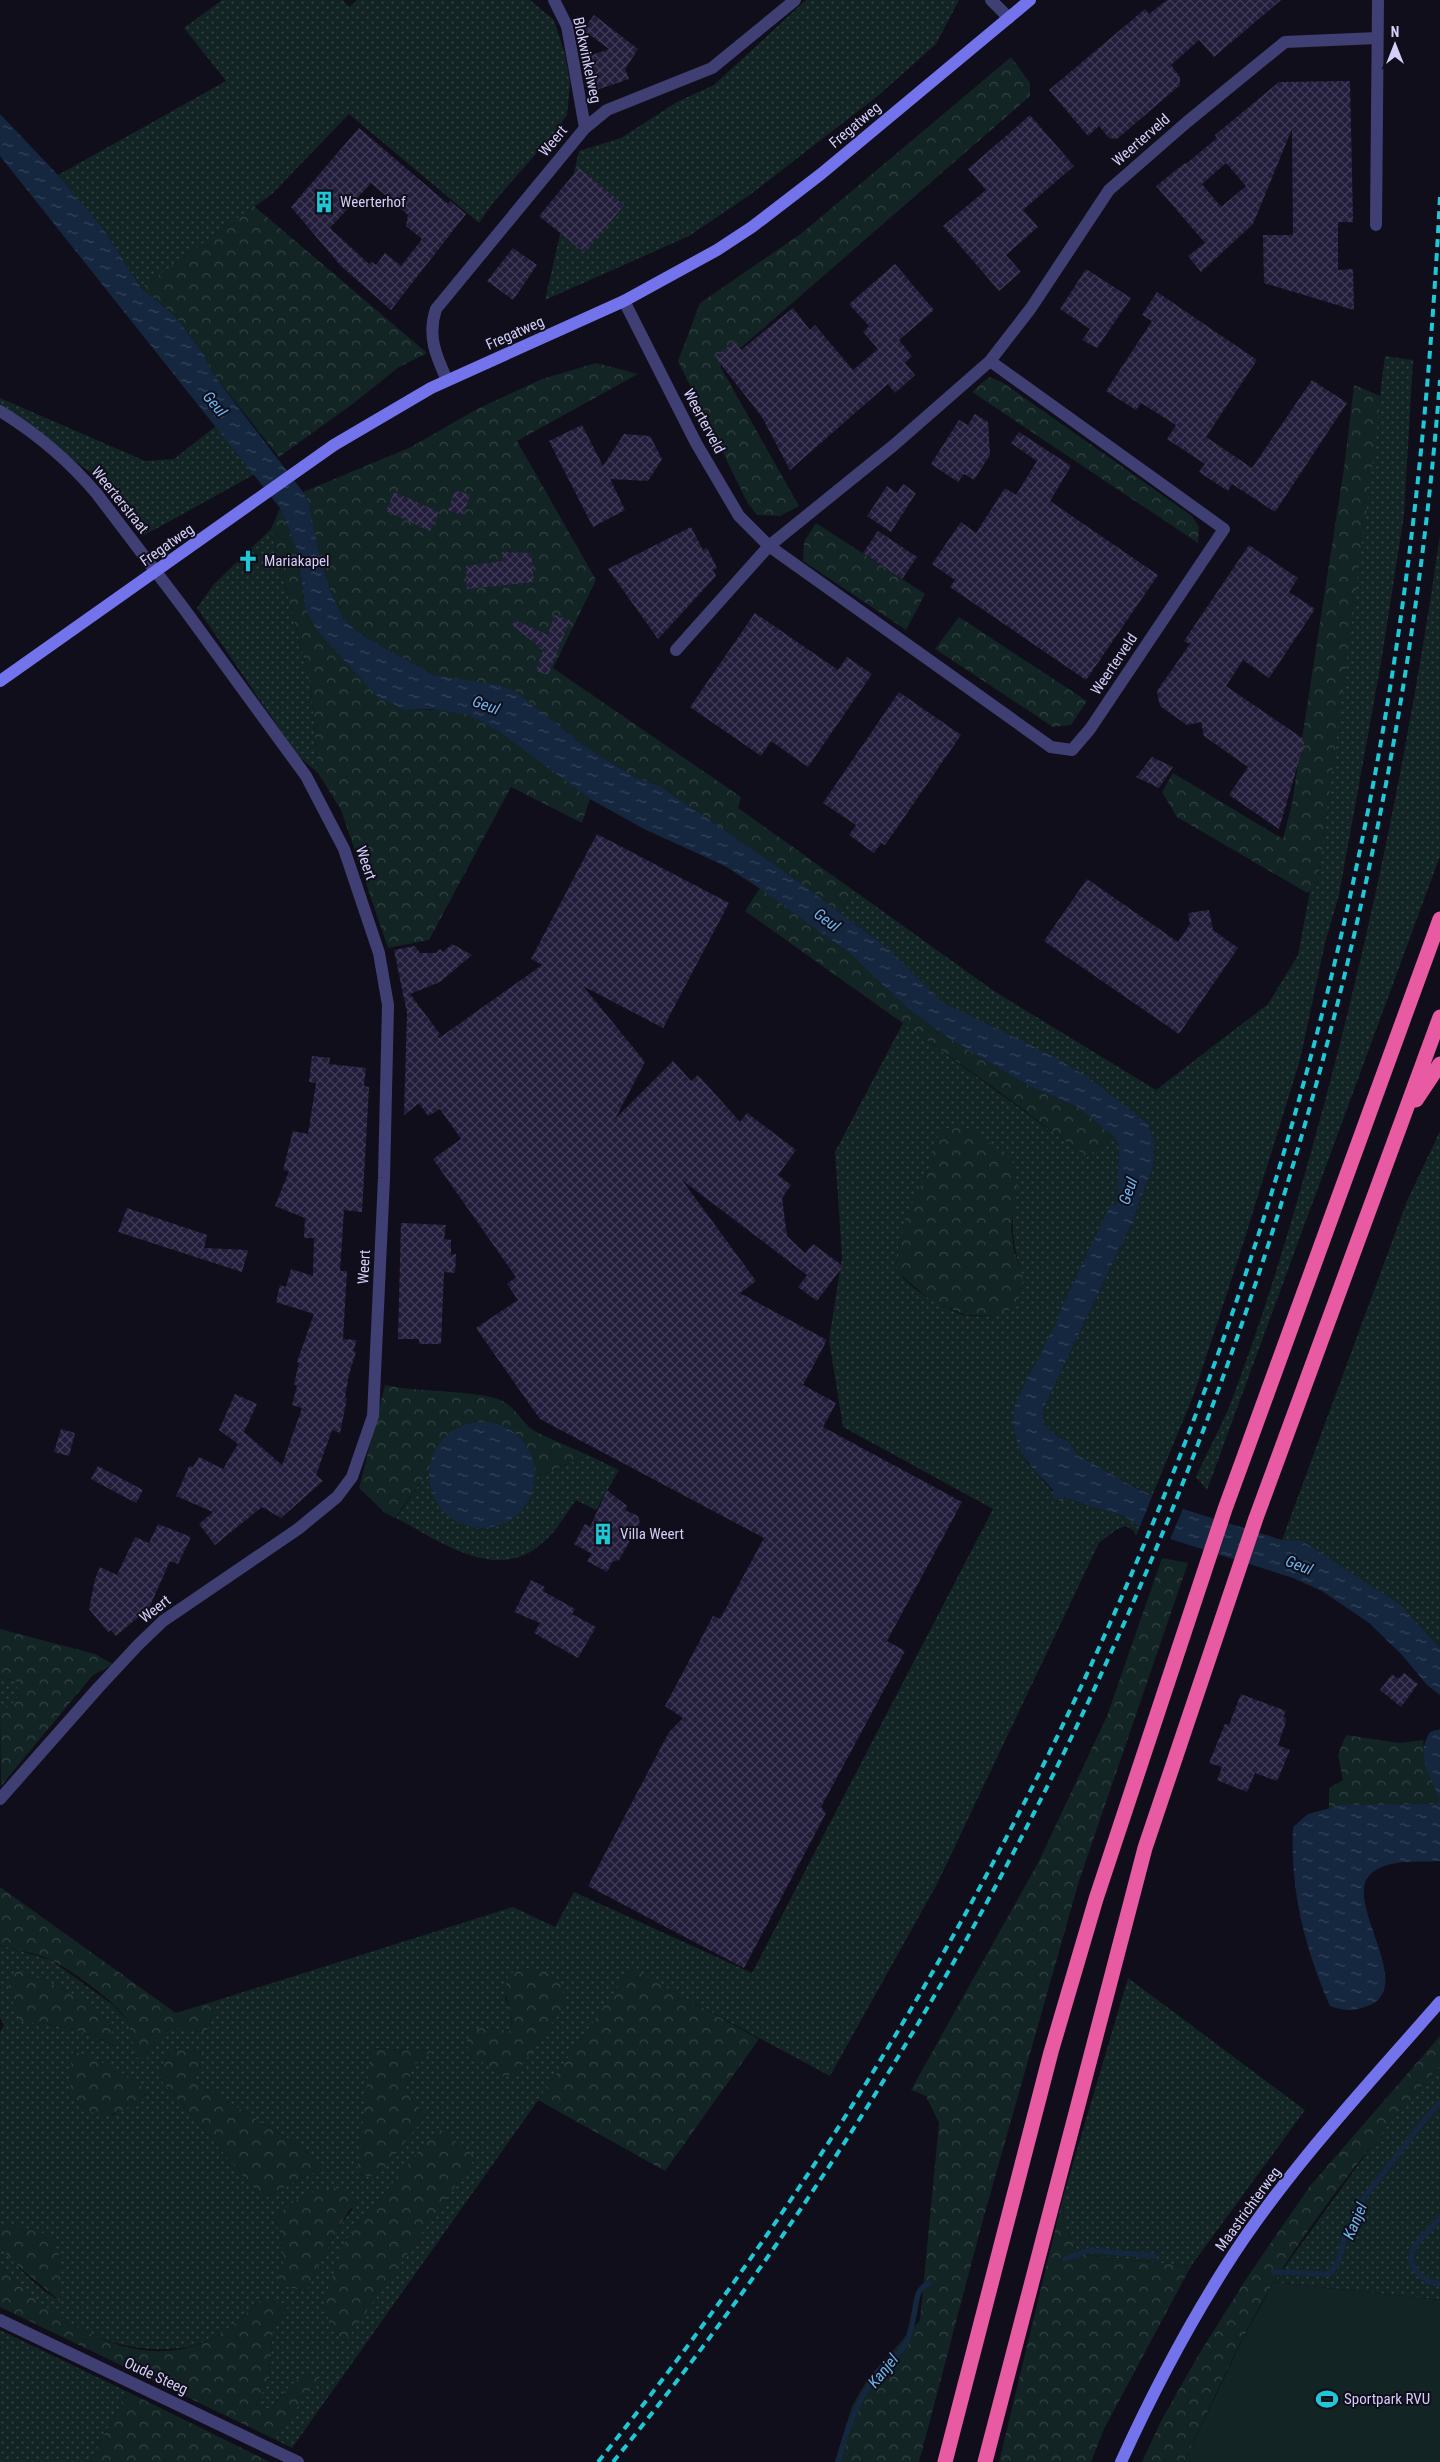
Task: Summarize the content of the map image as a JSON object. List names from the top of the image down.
{
  "streets": {
    "street": [
      "Blokwinkelweg",
      "Fregatweg",
      "Weerterveld",
      "Weert",
      "Weerterstraat",
      "Maastrichterweg",
      "Oude Steeg"
    ]
  },
  "crossings": [
    ["Blokwinkelweg", "Weert"],
    ["Fregatweg", "Weerterveld"],
    ["Fregatweg", "Weert"],
    ["Fregatweg", "Weerterstraat"],
    ["Weert", "Weerterstraat"]
  ],
  "water": ["Geul", "Kanjel"],
  "places": {
    "building": ["Weerterhof", "Villa Weert"],
    "church": ["Mariakapel"],
    "sports": ["Sportpark RVU"]
  },
  "north": "top"
}
